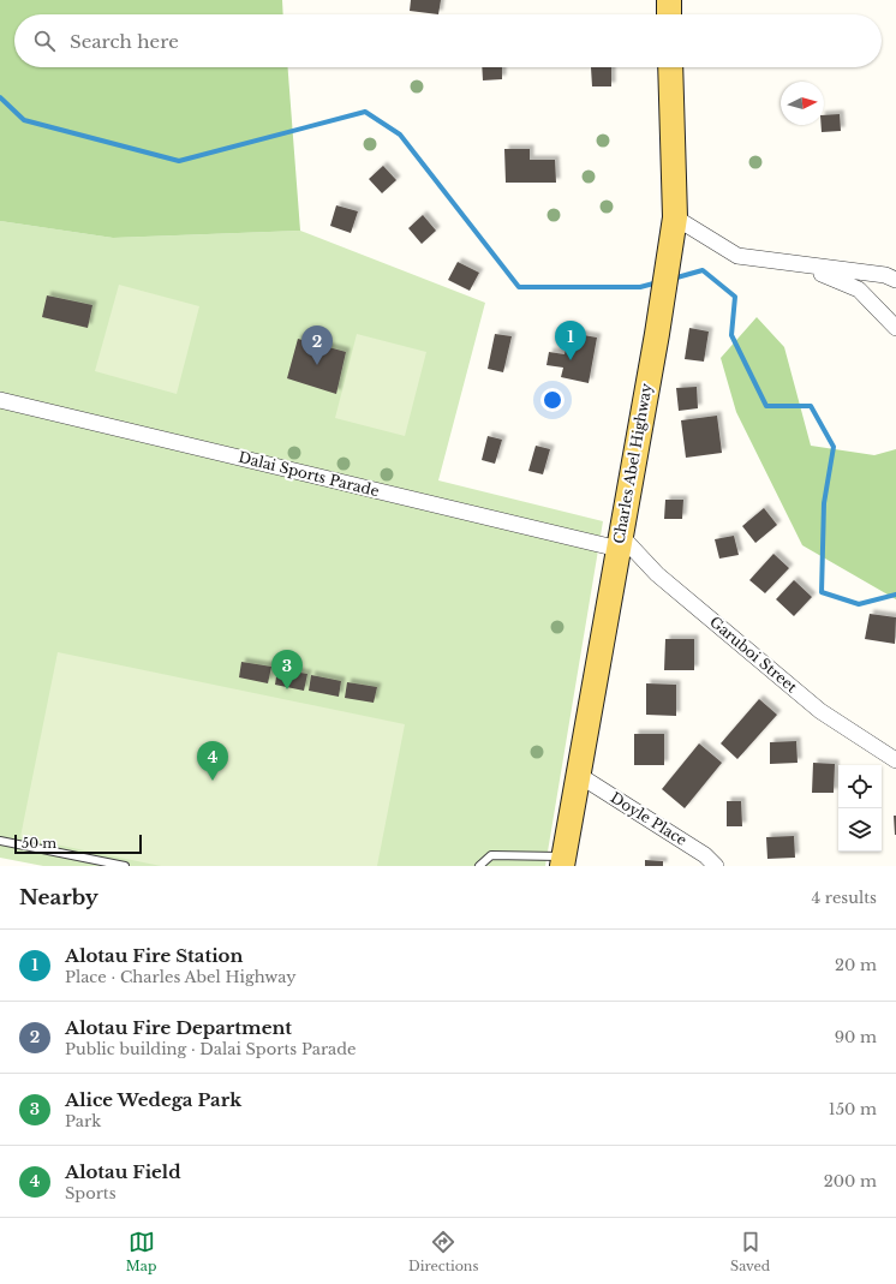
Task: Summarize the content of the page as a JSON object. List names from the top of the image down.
{
  "streets": {
    "main road": ["Charles Abel Highway"],
    "street": ["Dalai Sports Parade", "Garuboi Street", "Doyle Place"]
  },
  "crossings": [
    ["Charles Abel Highway", "Dalai Sports Parade"],
    ["Charles Abel Highway", "Garuboi Street"],
    ["Charles Abel Highway", "Doyle Place"],
    ["Dalai Sports Parade", "Garuboi Street"]
  ],
  "scale_bar": "50 m",
  "north": "right",
  "page": {
    "search": "Search here",
    "pins": [
      "1",
      "2",
      "3",
      "4"
    ],
    "scale": "50 m",
    "heading": ["Nearby", "4 results"],
    "list": [
      {
        "mark": "1",
        "name": "Alotau Fire Station",
        "note": "Place · Charles Abel Highway",
        "value": "20 m"
      },
      {
        "mark": "2",
        "name": "Alotau Fire Department",
        "note": "Public building · Dalai Sports Parade",
        "value": "90 m"
      },
      {
        "mark": "3",
        "name": "Alice Wedega Park",
        "note": "Park",
        "value": "150 m"
      },
      {
        "mark": "4",
        "name": "Alotau Field",
        "note": "Sports",
        "value": "200 m"
      }
    ],
    "nav": ["Map", "Directions", "Saved"]
  }
}
